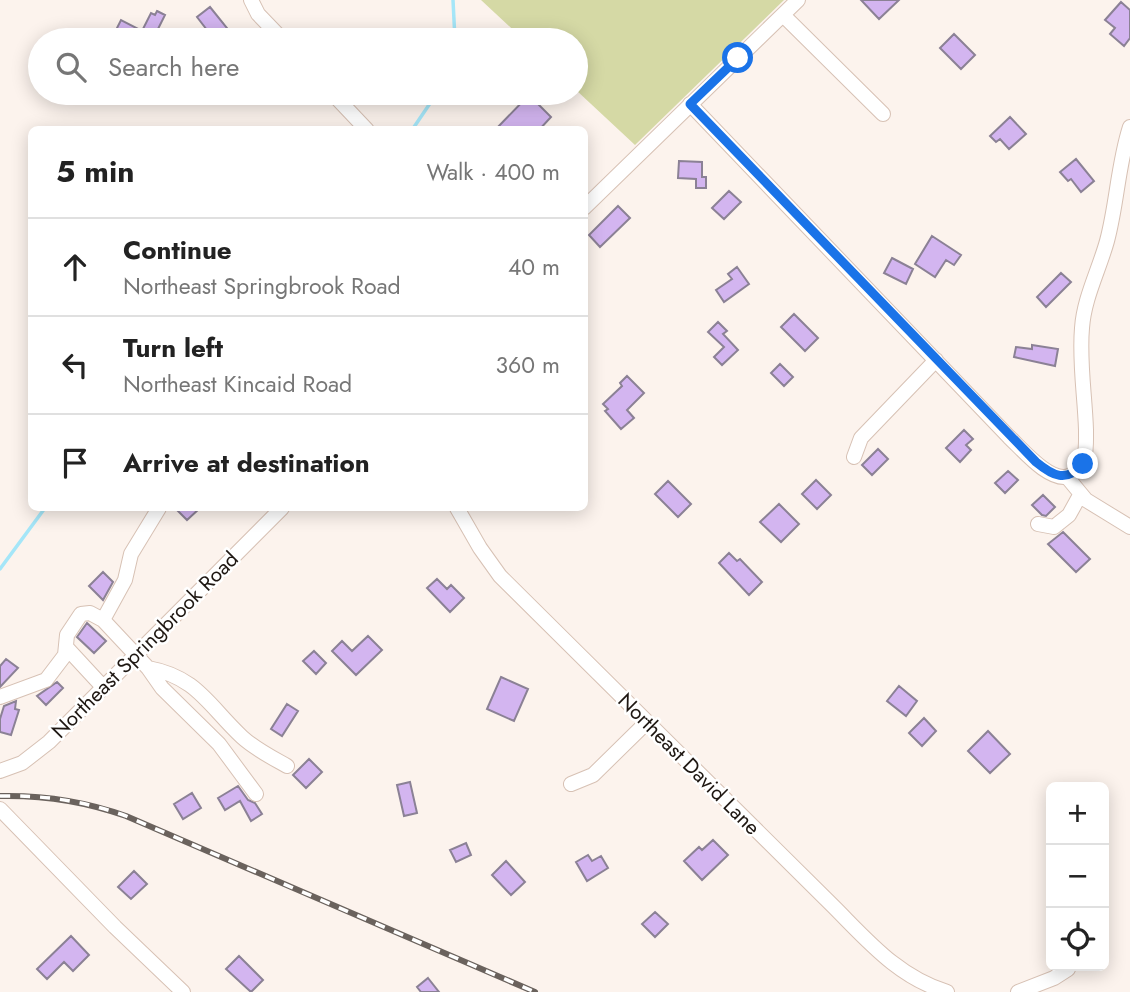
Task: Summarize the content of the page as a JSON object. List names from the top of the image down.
{
  "streets": {
    "street": ["Northeast Springbrook Road", "Northeast David Lane"]
  },
  "page": {
    "search": "Search here",
    "heading": ["5 min", "Walk · 400 m"],
    "list": [
      ["Continue", "Northeast Springbrook Road", "40 m"],
      ["Turn left", "Northeast Kincaid Road", "360 m"],
      "Arrive at destination"
    ],
    "map_buttons": ["+", "−"]
  }
}
